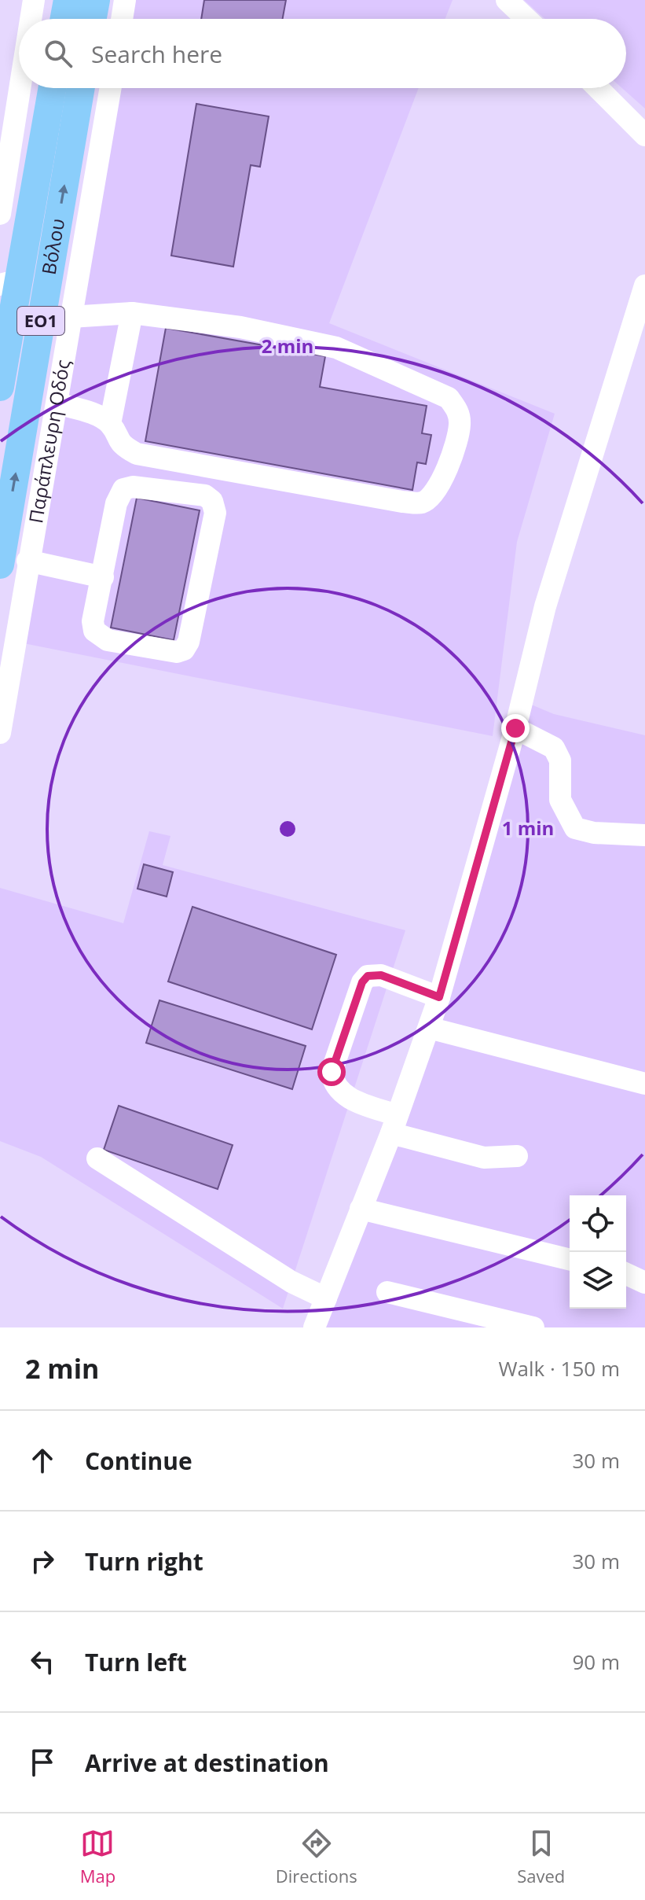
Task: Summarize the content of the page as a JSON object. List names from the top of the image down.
{
  "streets": {
    "main road": ["Βόλου", "ΕΟ1"],
    "street": ["Παράπλευρη Οδός"]
  },
  "page": {
    "search": "Search here",
    "heading": ["2 min", "Walk · 150 m"],
    "list": [
      ["Continue", "30 m"],
      ["Turn right", "30 m"],
      ["Turn left", "90 m"],
      "Arrive at destination"
    ],
    "nav": ["Map", "Directions", "Saved"]
  },
  "rings": ["2 min", "1 min"]
}
